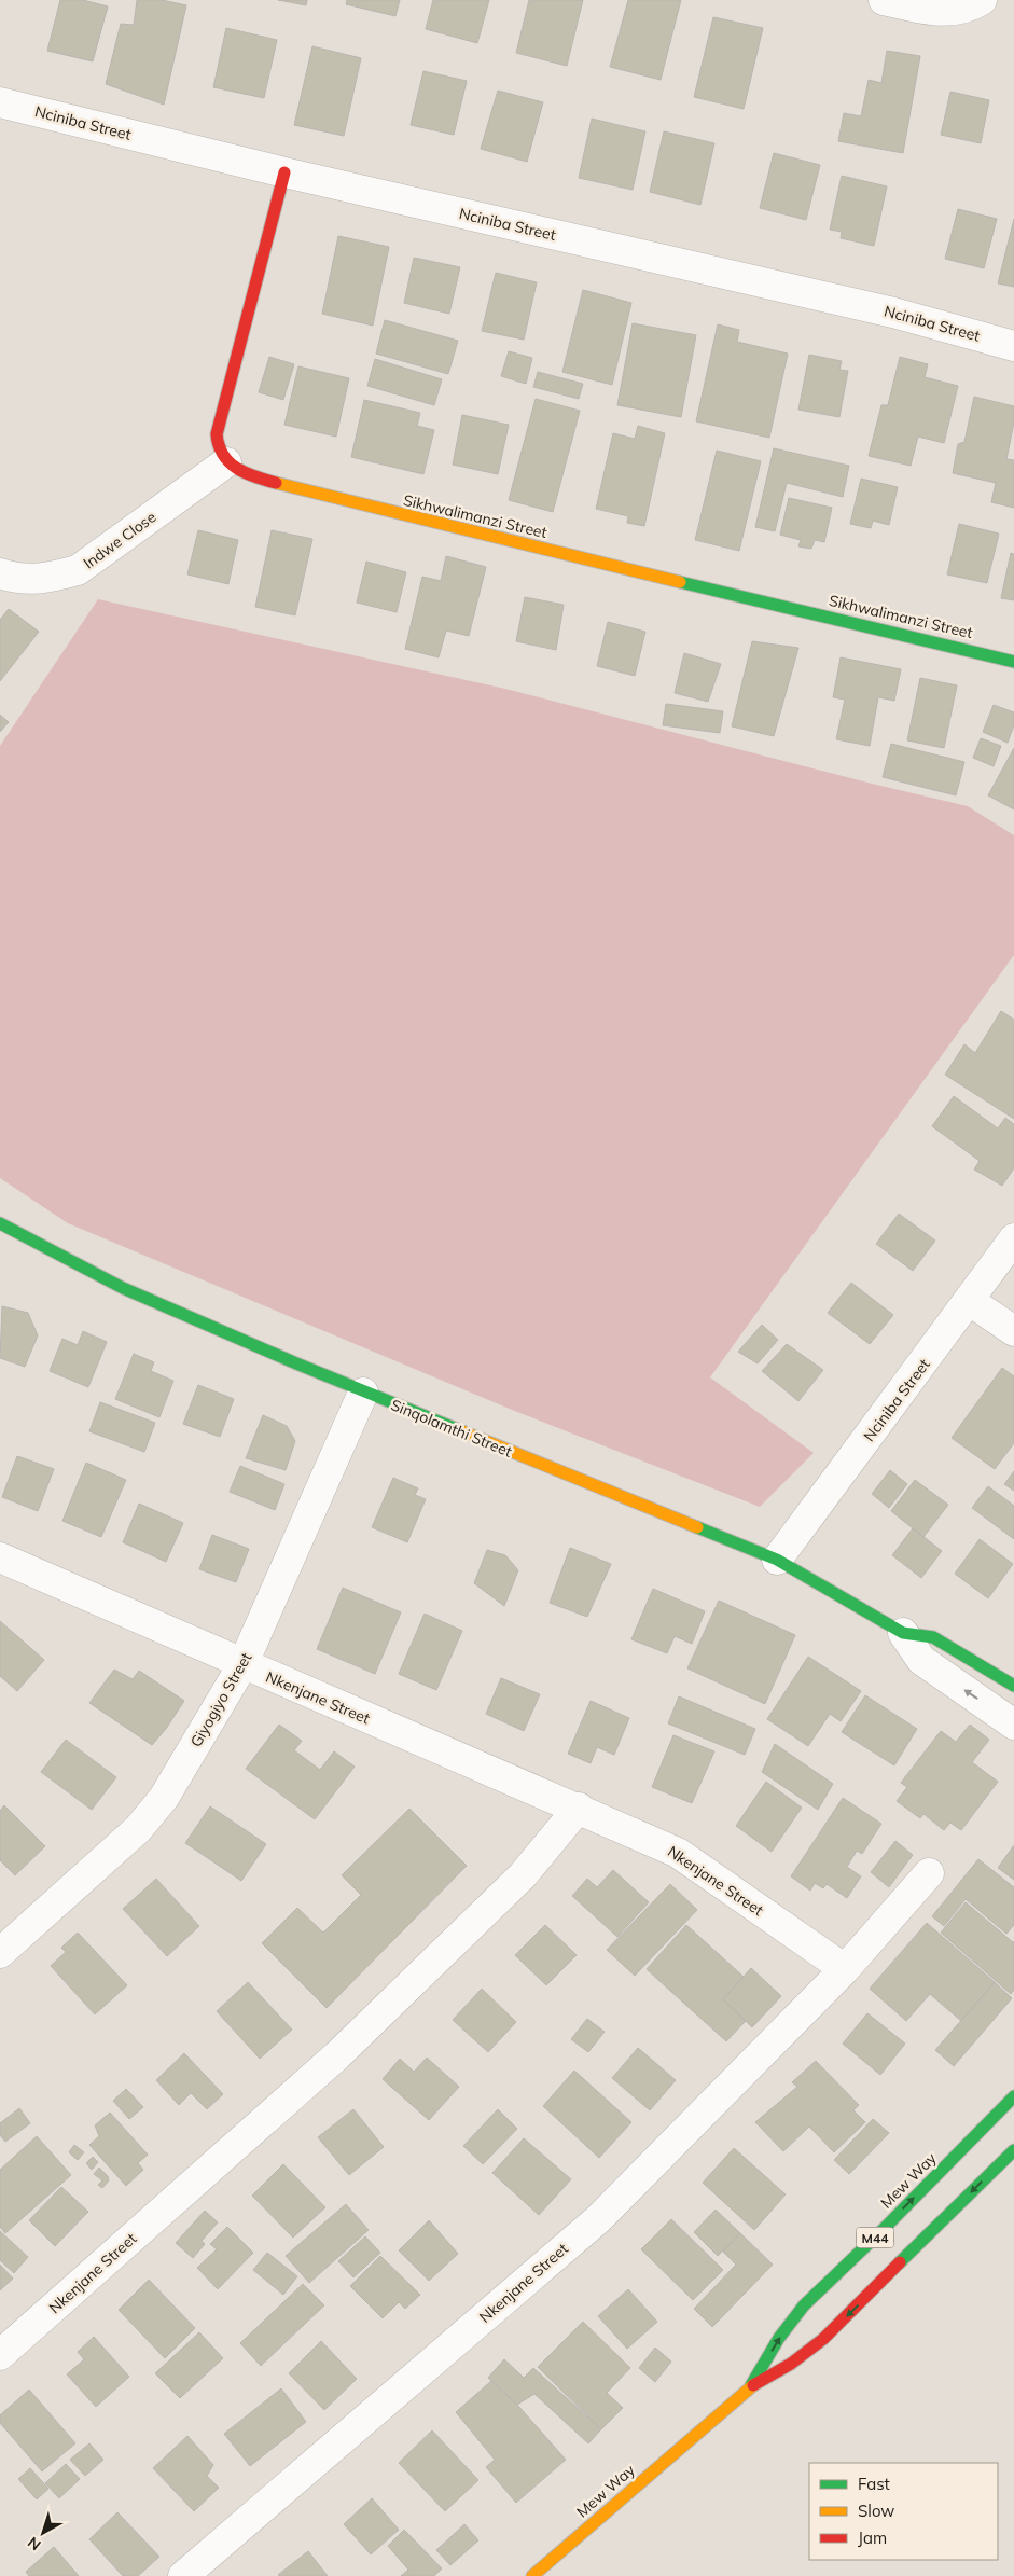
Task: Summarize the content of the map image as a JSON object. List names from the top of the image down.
{
  "streets": {
    "street": [
      "Nciniba Street",
      "Sikhwalimanzi Street",
      "Indwe Close",
      "Sinqolamthi Street",
      "Nkenjane Street",
      "Giyogiyo Street",
      "Mew Way",
      "M44"
    ]
  },
  "crossings": [
    ["Nciniba Street", "Sinqolamthi Street"],
    ["Sikhwalimanzi Street", "Indwe Close"],
    ["Sinqolamthi Street", "Giyogiyo Street"],
    ["Nkenjane Street", "Giyogiyo Street"]
  ],
  "legend": ["Fast", "Slow", "Jam"],
  "north": "bottom left"
}
